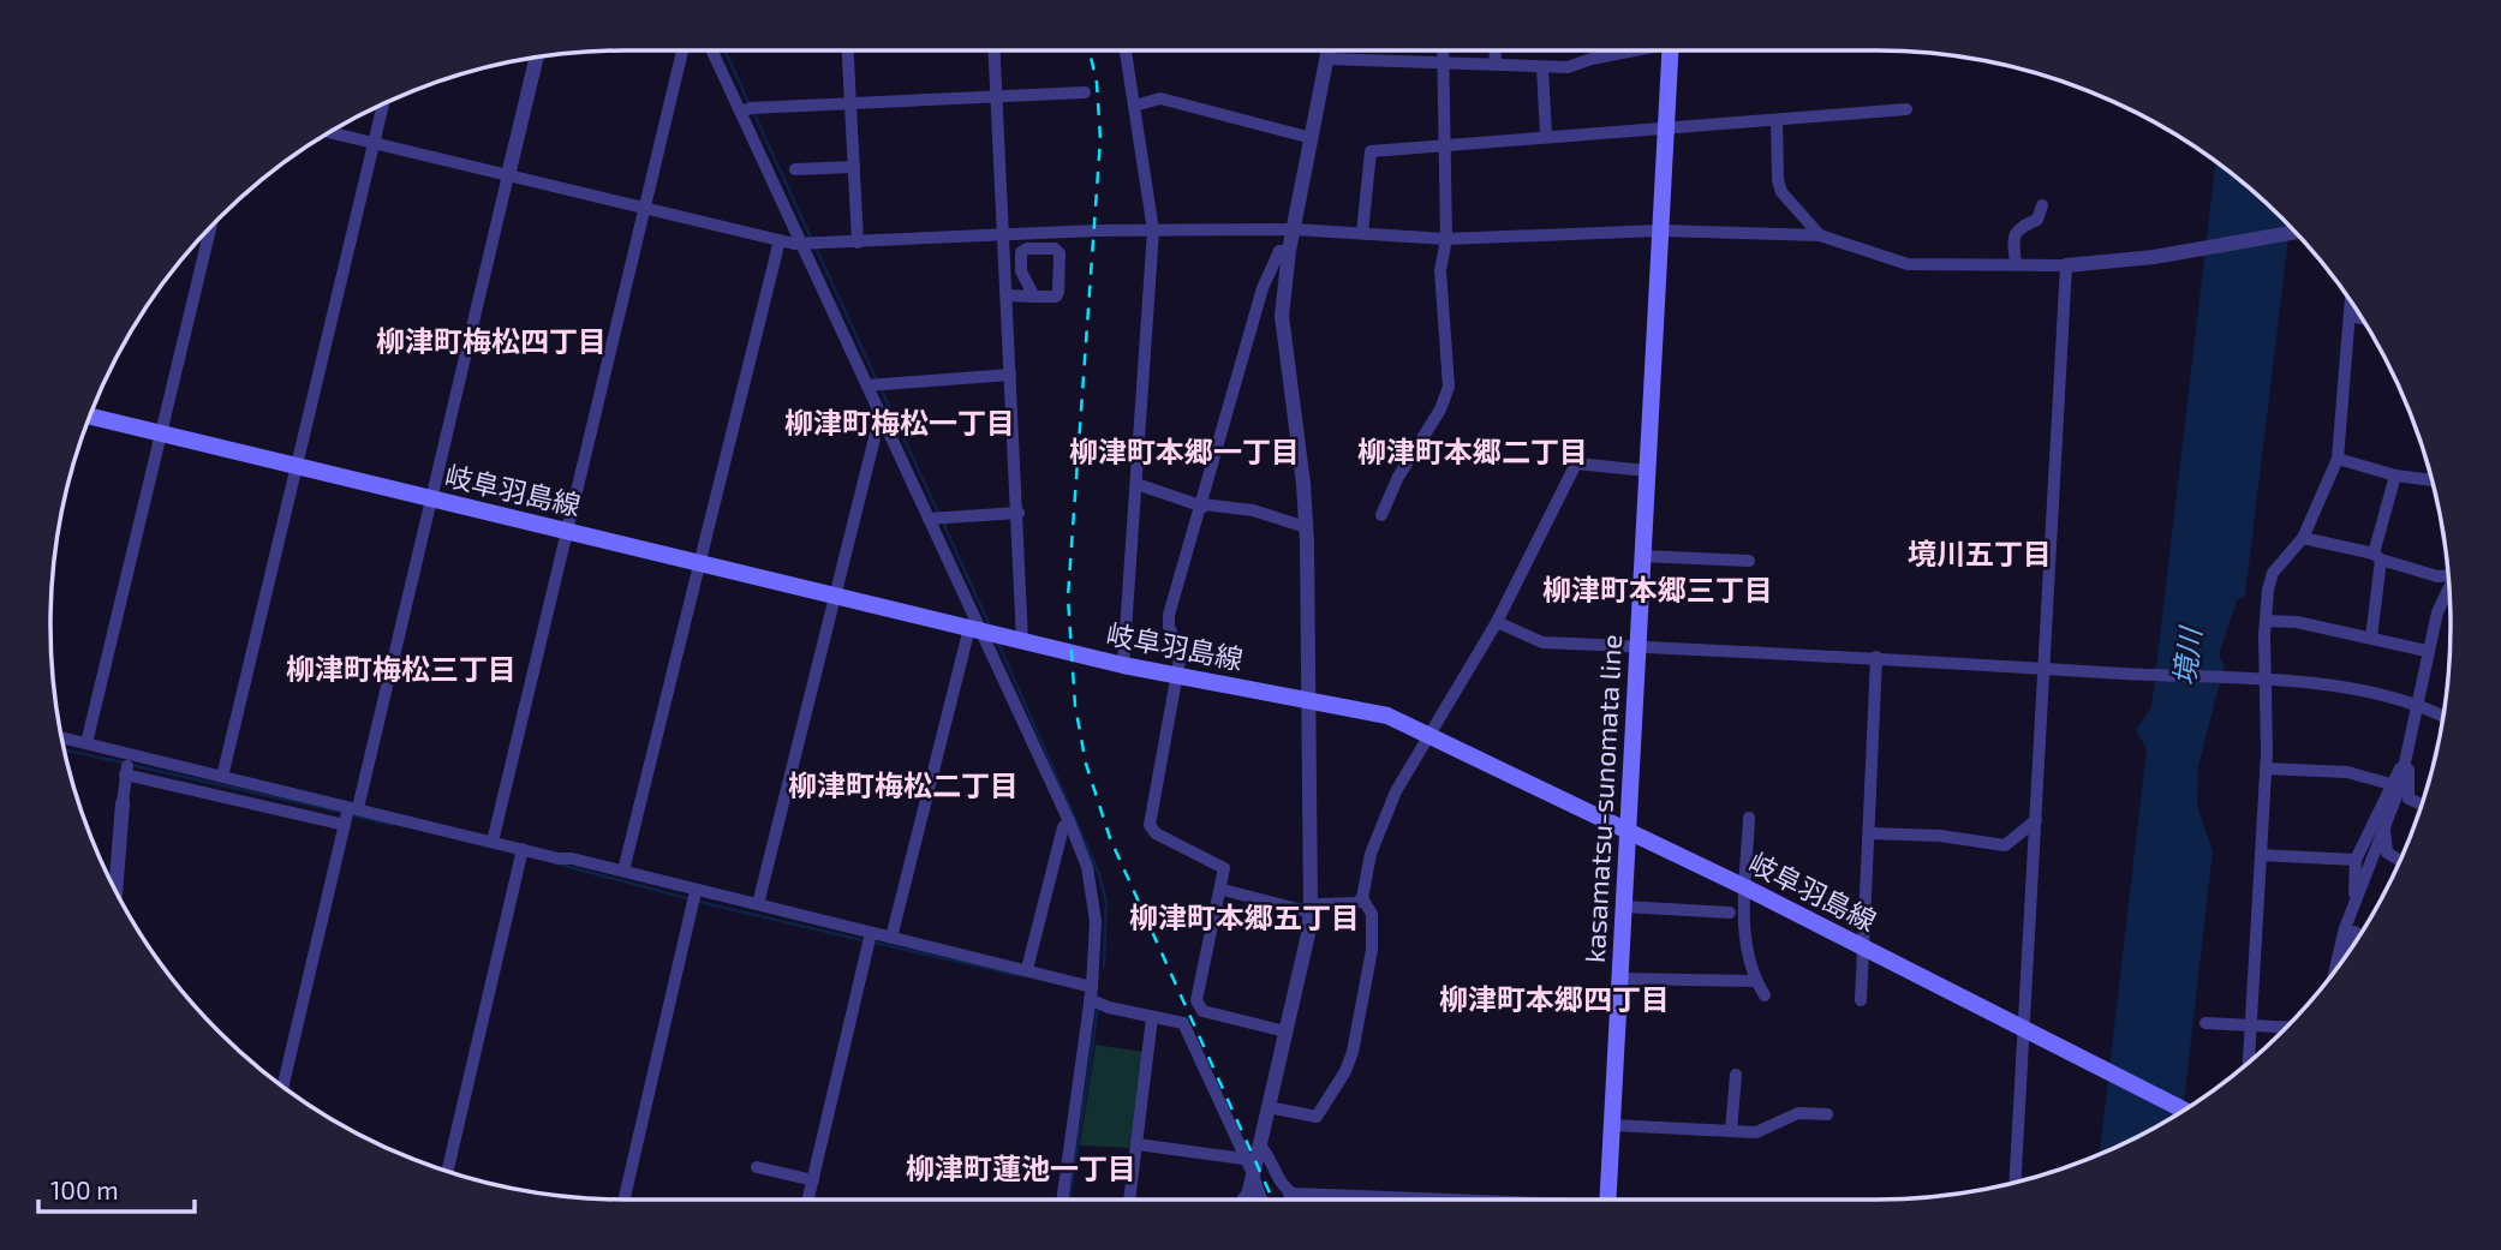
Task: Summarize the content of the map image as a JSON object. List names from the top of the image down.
{
  "streets": {
    "main road": ["岐阜羽島線", "kasamatsu-sunomata line"]
  },
  "crossings": [
    ["岐阜羽島線", "kasamatsu-sunomata line"]
  ],
  "districts": [
    "柳津町梅松四丁目",
    "柳津町梅松一丁目",
    "柳津町本郷一丁目",
    "柳津町本郷二丁目",
    "境川五丁目",
    "柳津町本郷三丁目",
    "柳津町梅松三丁目",
    "柳津町梅松二丁目",
    "柳津町本郷五丁目",
    "柳津町本郷四丁目",
    "柳津町蓮池一丁目"
  ],
  "water": ["境川"],
  "scale_bar": "100 m"
}
